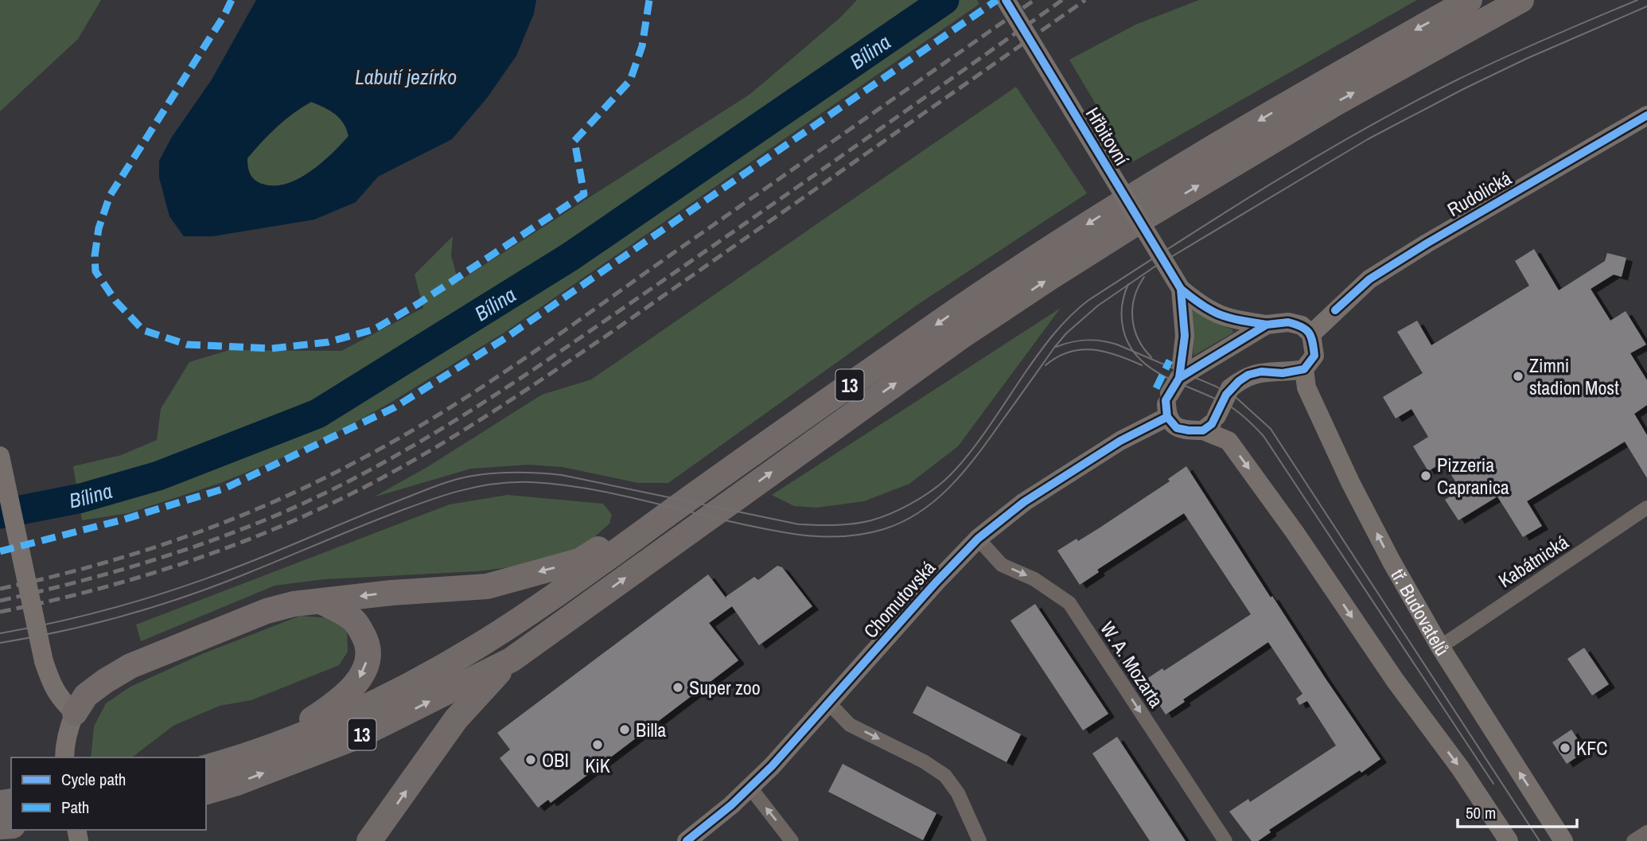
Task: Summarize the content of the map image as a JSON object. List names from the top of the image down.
{
  "streets": {
    "highway": ["13"],
    "street": [
      "Hřbitovní",
      "Rudolická",
      "Kabátnická",
      "Chomutovská",
      "tř. Budovatelů",
      "W. A. Mozarta"
    ]
  },
  "crossings": [
    ["Kabátnická", "tř. Budovatelů"],
    ["Chomutovská", "W. A. Mozarta"]
  ],
  "one_way": ["W. A. Mozarta"],
  "water": ["Bílina", "Labutí jezírko"],
  "places": [
    "Zimni stadion Most",
    "Pizzeria Capranica",
    "Super zoo",
    "Billa",
    "KiK",
    "KFC",
    "OBI"
  ],
  "legend": ["Cycle path", "Path"],
  "scale_bar": "50 m"
}
